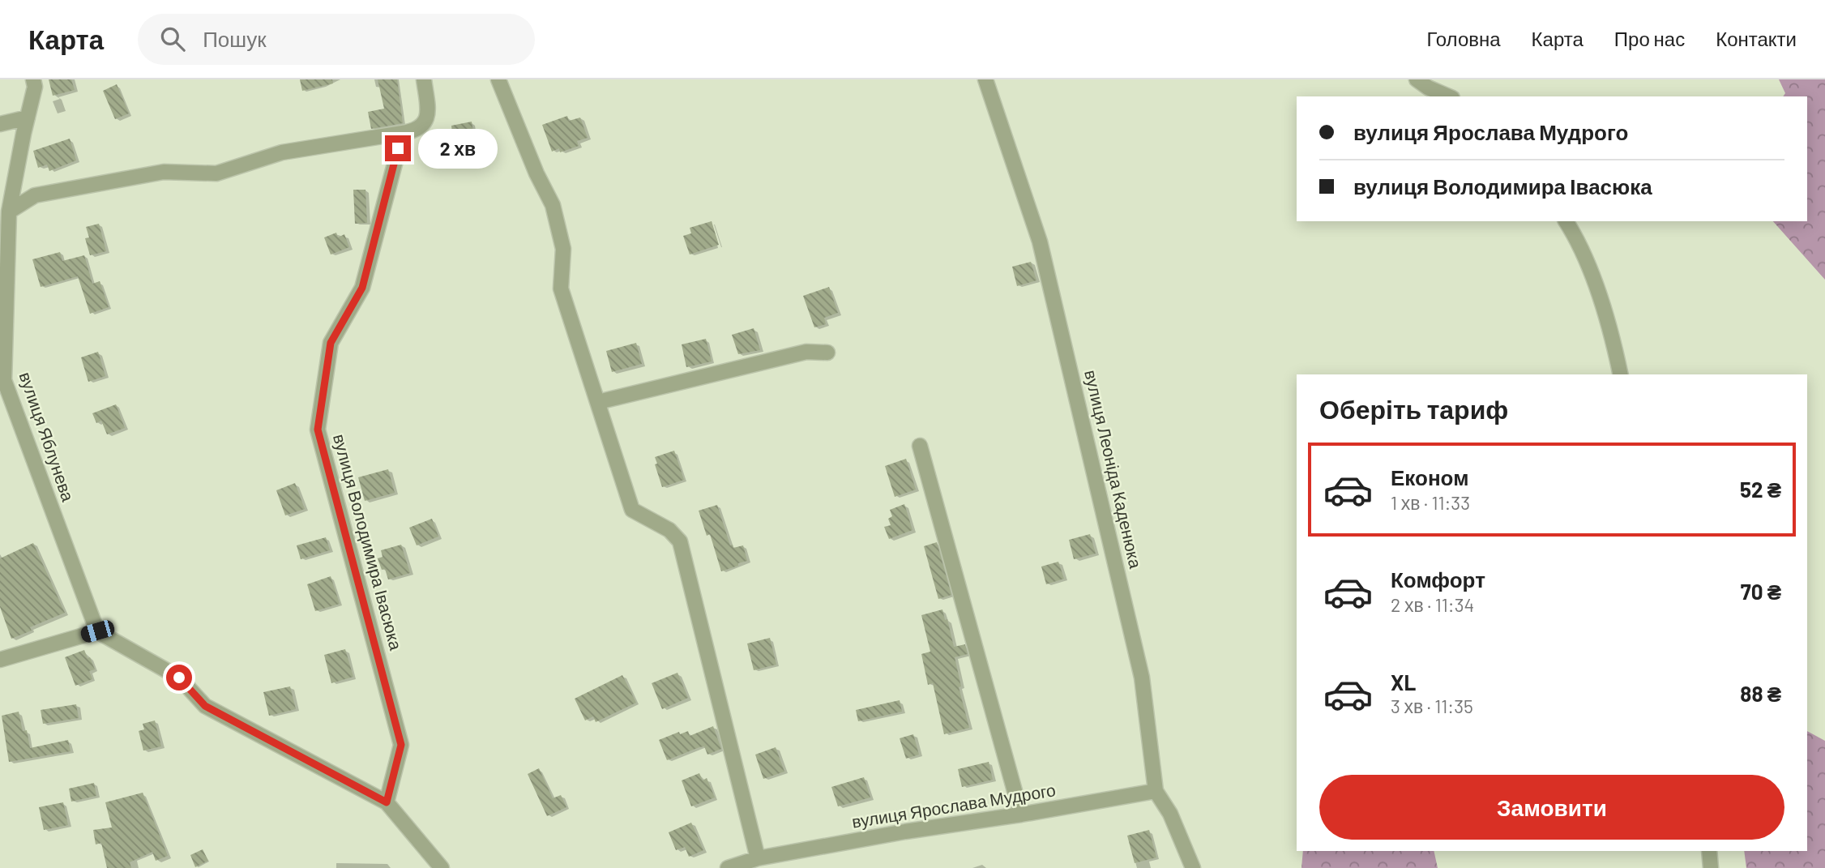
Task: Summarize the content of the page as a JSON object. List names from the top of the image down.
{
  "streets": {
    "street": [
      "вулиця Яблунева",
      "вулиця Леоніда Каденюка",
      "вулиця Володимира Івасюка",
      "вулиця Ярослава Мудрого"
    ]
  },
  "crossings": [
    ["вулиця Леоніда Каденюка", "вулиця Ярослава Мудрого"]
  ],
  "page": {
    "header": "Карта",
    "search": "Пошук",
    "nav": [
      "Головна",
      "Карта",
      "Про нас",
      "Контакти"
    ],
    "banner": ["вулиця Ярослава Мудрого", "вулиця Володимира Івасюка"],
    "bubble": "2 хв",
    "heading": "Оберіть тариф",
    "list": [
      {
        "name": "Економ",
        "note": "1 хв · 11:33",
        "value": "52 ₴"
      },
      {
        "name": "Комфорт",
        "note": "2 хв · 11:34",
        "value": "70 ₴"
      },
      {
        "name": "XL",
        "note": "3 хв · 11:35",
        "value": "88 ₴"
      }
    ],
    "buttons": "Замовити"
  }
}
